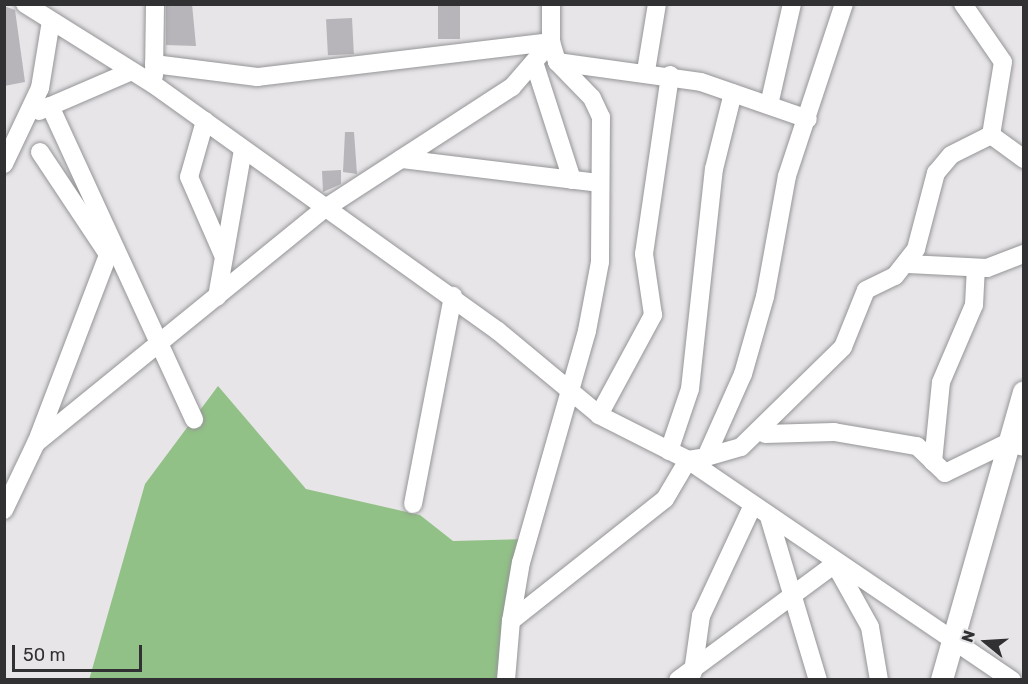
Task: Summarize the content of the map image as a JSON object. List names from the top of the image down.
{
  "scale_bar": "50 m",
  "north": "left"
}
